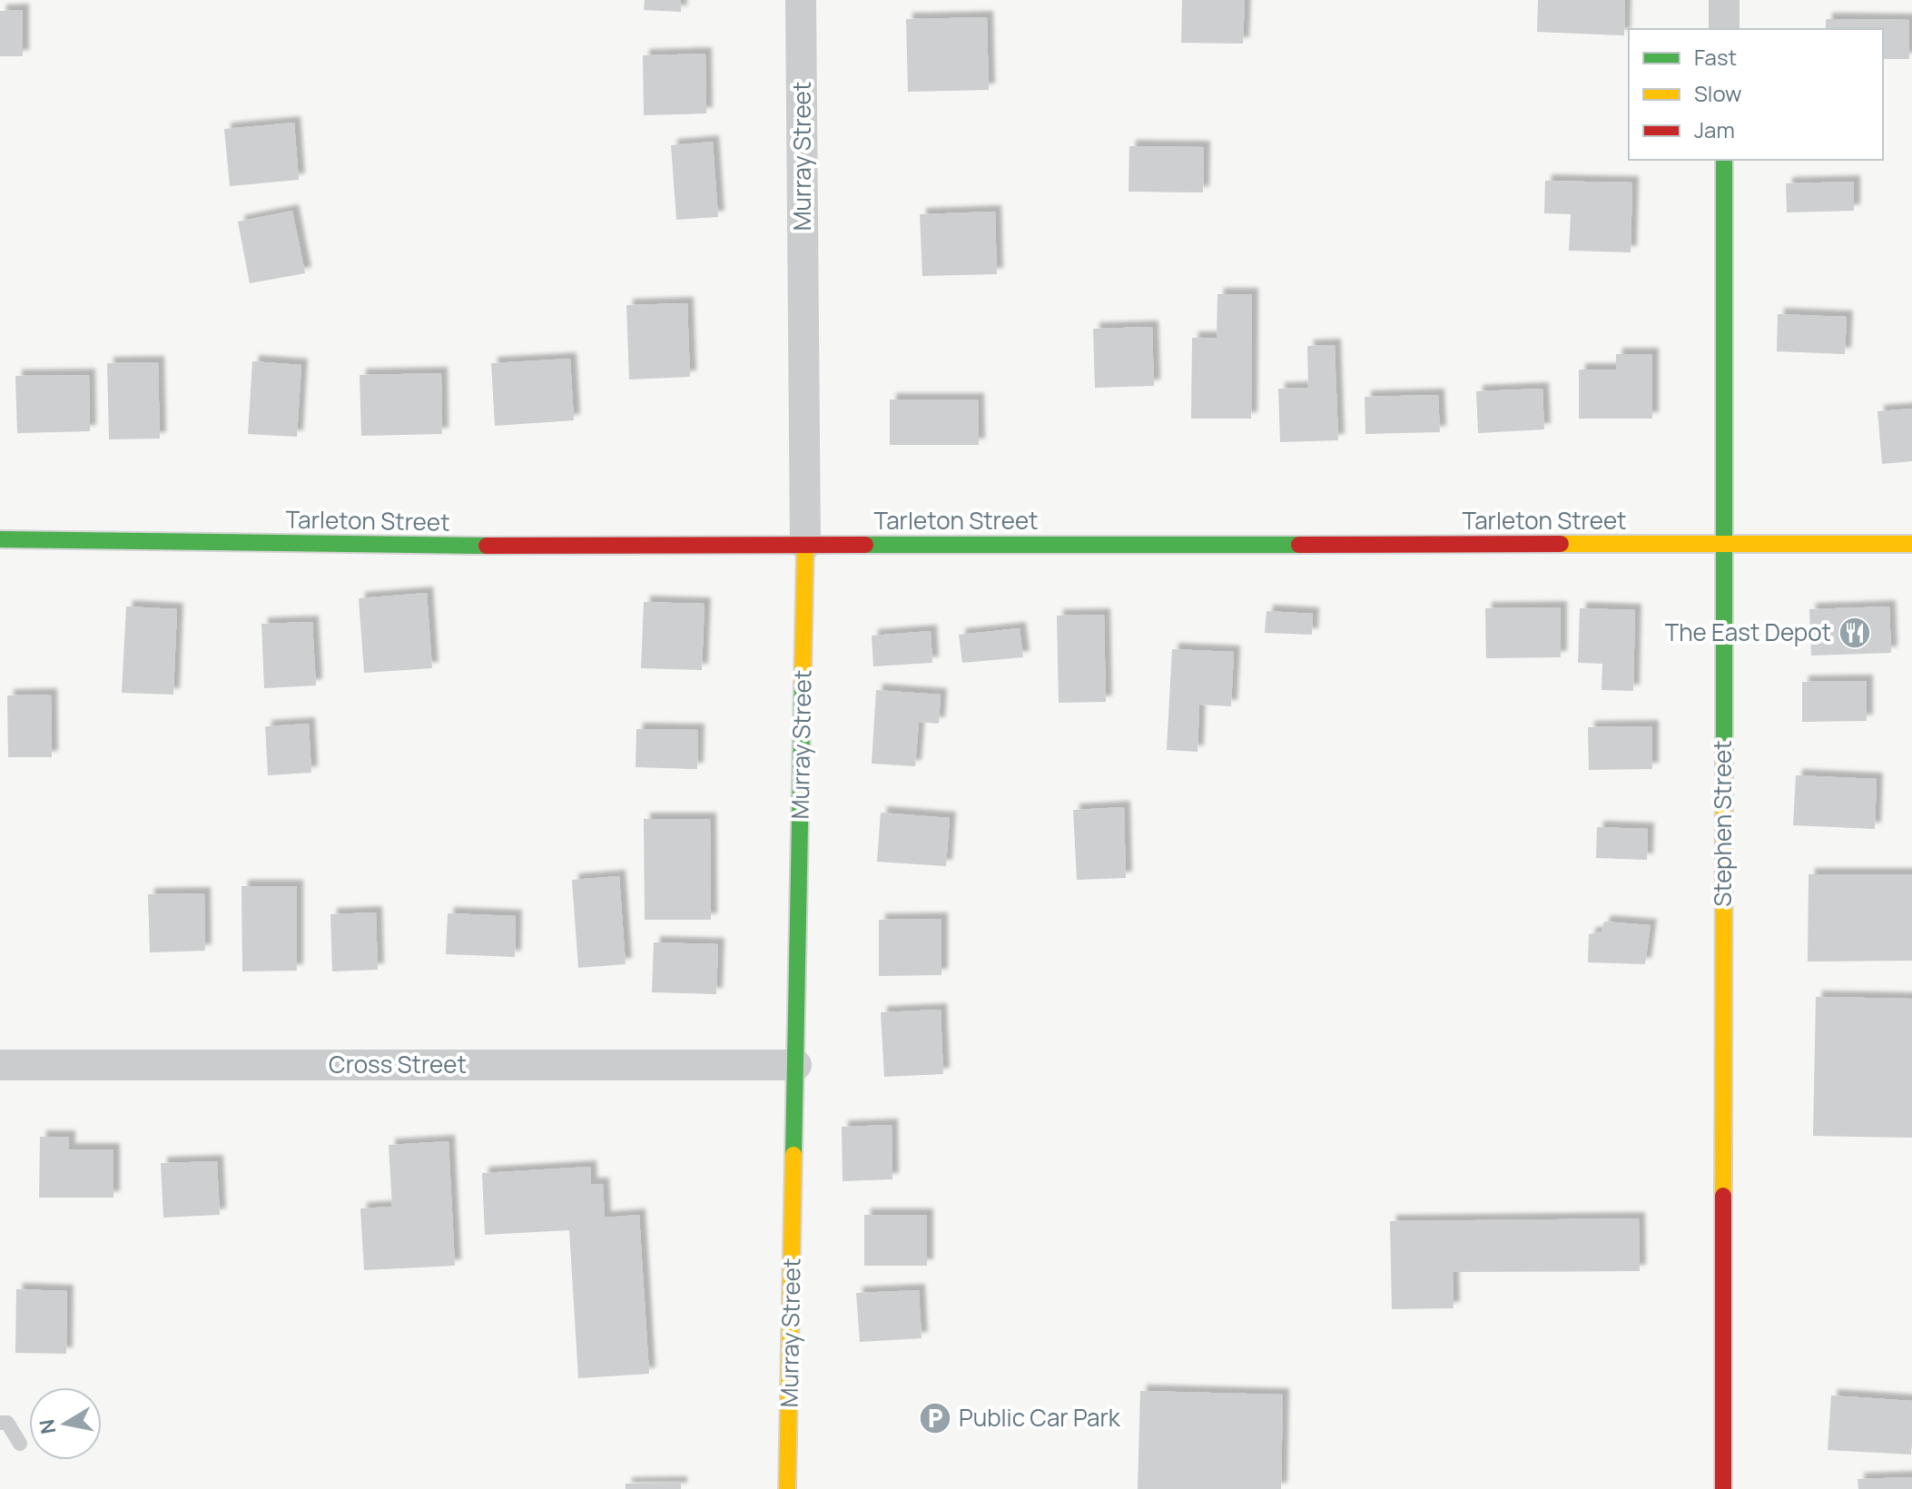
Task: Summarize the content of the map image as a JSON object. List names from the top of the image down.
{
  "streets": {
    "main road": ["Murray Street", "Tarleton Street", "Stephen Street"],
    "street": ["Cross Street"]
  },
  "crossings": [
    ["Murray Street", "Tarleton Street"],
    ["Murray Street", "Cross Street"],
    ["Tarleton Street", "Stephen Street"]
  ],
  "places": {
    "restaurant": ["The East Depot"],
    "parking": ["Public Car Park"]
  },
  "legend": ["Fast", "Slow", "Jam"],
  "north": "left"
}
